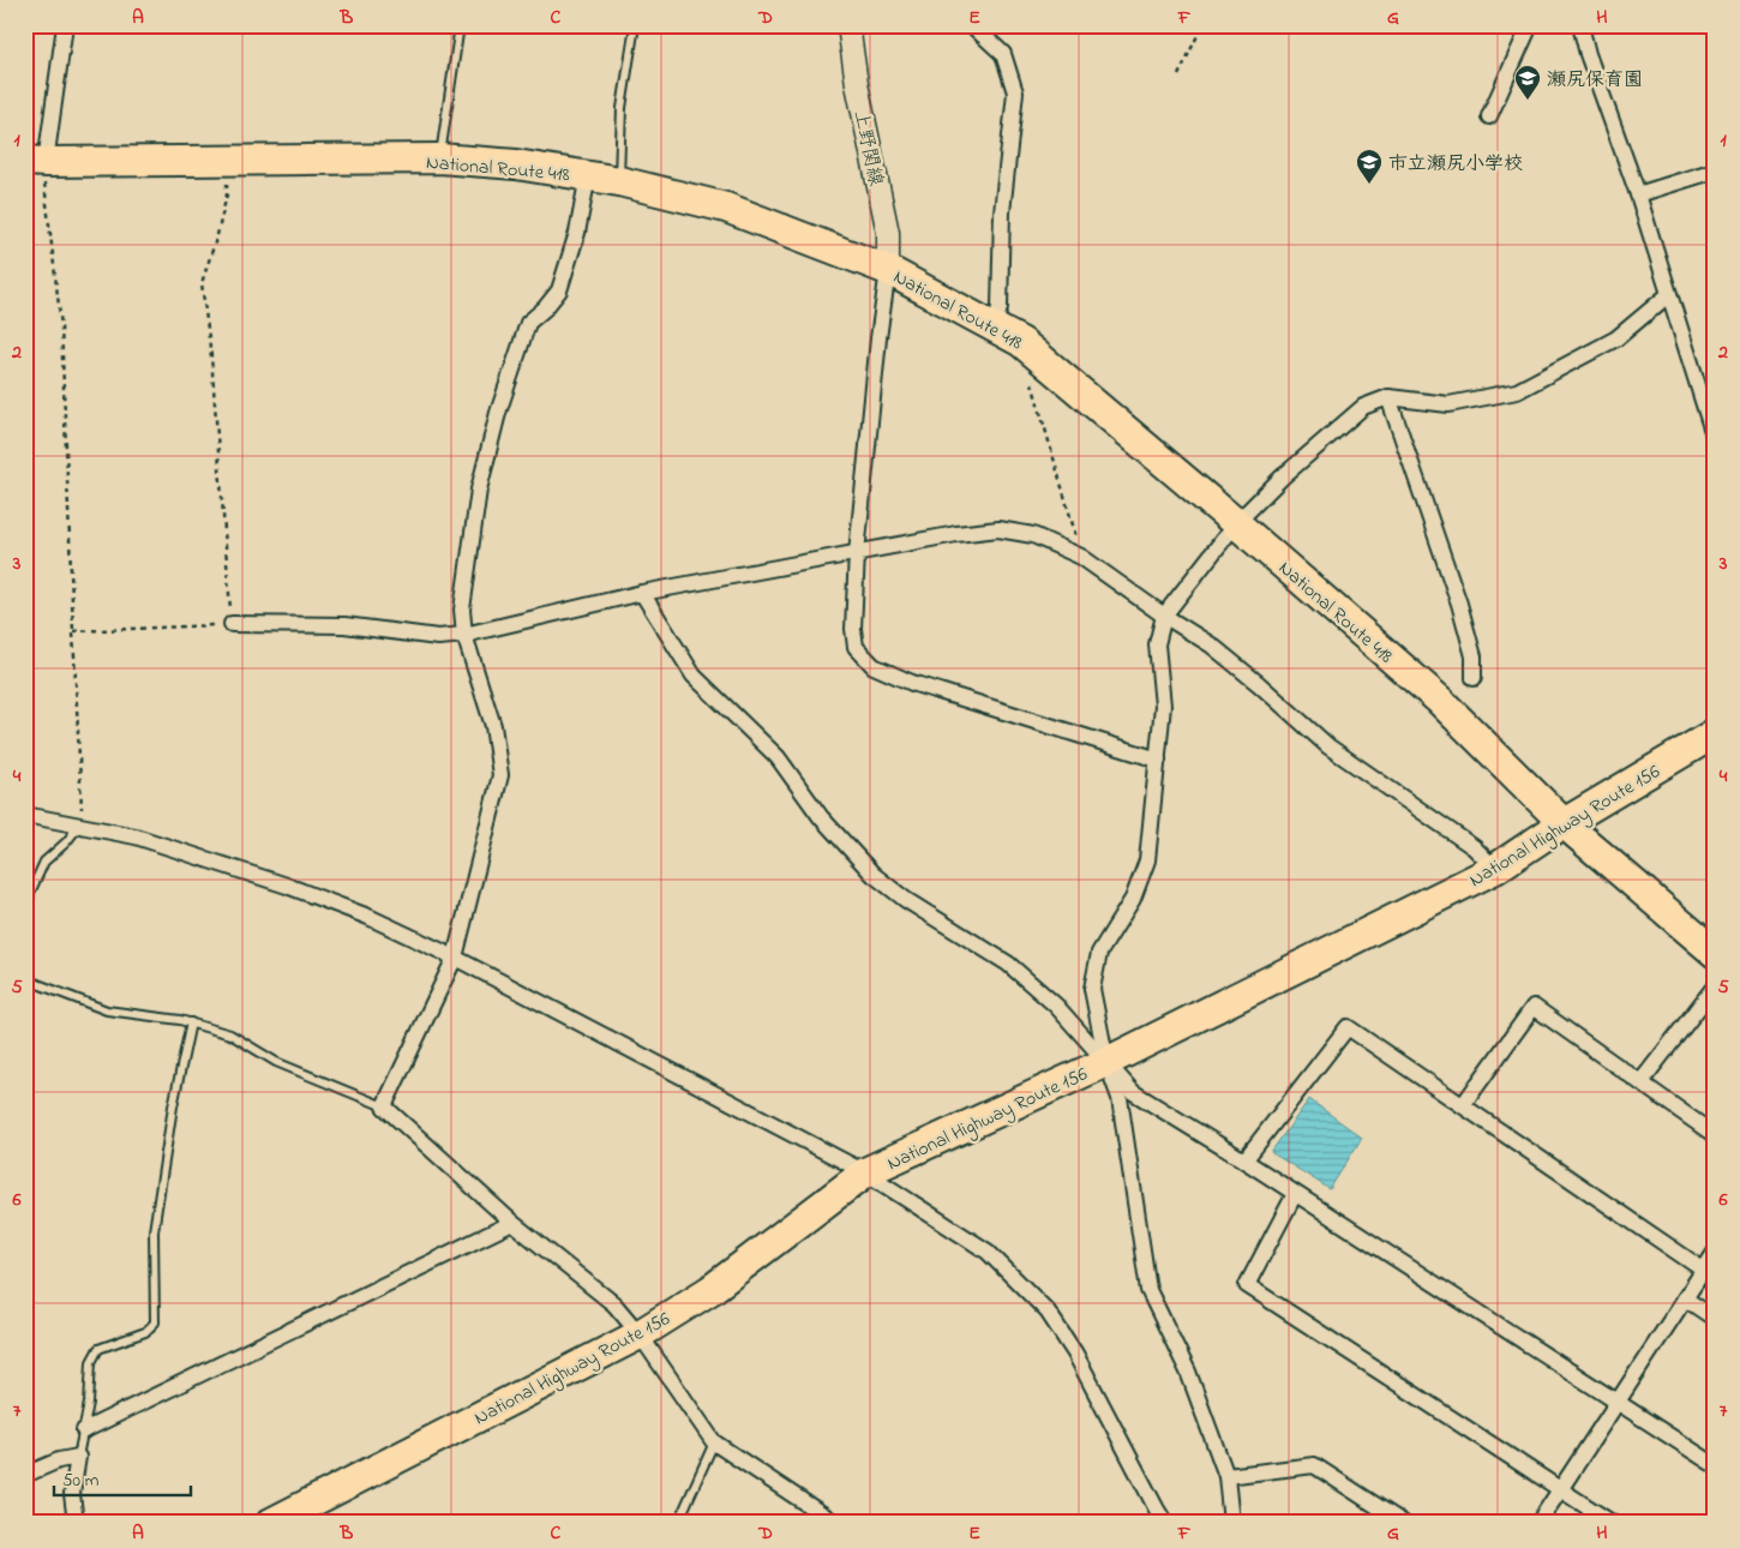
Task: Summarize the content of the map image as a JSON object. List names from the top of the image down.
{
  "streets": {
    "highway": ["National Route 418", "National Highway Route 156"],
    "main road": ["上野関線"]
  },
  "crossings": [
    ["上野関線", "National Route 418"],
    ["National Route 418", "National Highway Route 156"]
  ],
  "places": {
    "school or university": ["瀬尻保育園", "市立瀬尻小学校"]
  },
  "scale_bar": "50 m",
  "grid": {
    "columns": [
      "A",
      "B",
      "C",
      "D",
      "E",
      "F",
      "G",
      "H"
    ],
    "rows": [
      "1",
      "2",
      "3",
      "4",
      "5",
      "6",
      "7"
    ]
  }
}
